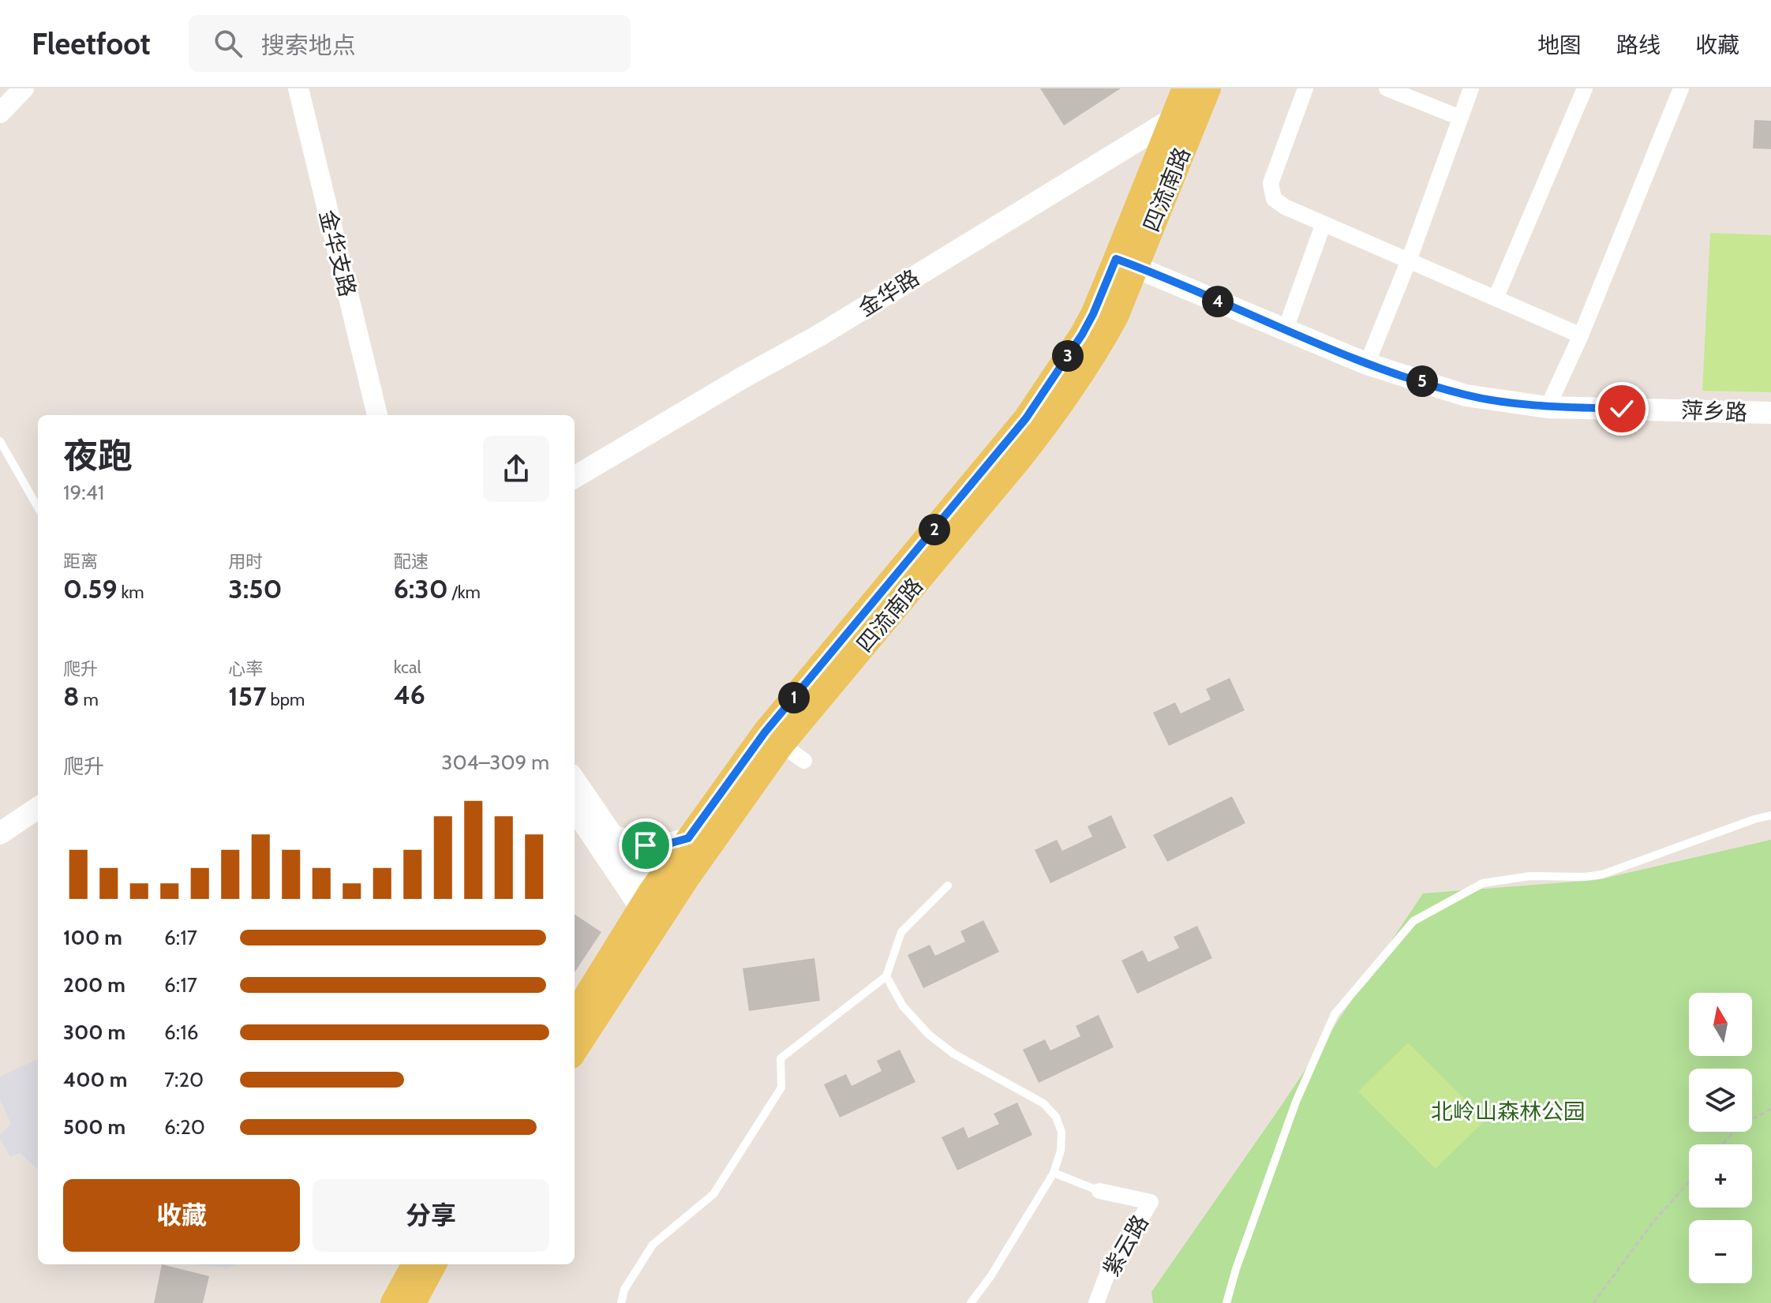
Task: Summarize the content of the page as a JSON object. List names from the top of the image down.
{
  "streets": {
    "main road": ["四流南路", "金华路", "萍乡路"],
    "street": ["金华支路", "紫云路"]
  },
  "crossings": [
    ["四流南路", "金华路"],
    ["四流南路", "萍乡路"]
  ],
  "parks": ["北岭山森林公园"],
  "north": "top",
  "page": {
    "header": "Fleetfoot",
    "search": "搜索地点",
    "nav": ["地图", "路线", "收藏"],
    "pins": [
      "4",
      "3",
      "5",
      "2",
      "1"
    ],
    "heading": ["夜跑", "19:41"],
    "stats": [
      ["距离", "0.59 km"],
      ["用时", "3:50"],
      ["配速", "6:30 /km"],
      ["爬升", "8 m"],
      ["心率", "157 bpm"],
      ["kcal", "46"]
    ],
    "chart": ["爬升", "304–309 m"],
    "list": [
      {
        "name": "100 m",
        "note": "6:17"
      },
      {
        "name": "200 m",
        "note": "6:17"
      },
      {
        "name": "300 m",
        "note": "6:16"
      },
      {
        "name": "400 m",
        "note": "7:20"
      },
      {
        "name": "500 m",
        "note": "6:20"
      }
    ],
    "map_buttons": ["+", "−"],
    "buttons": ["收藏", "分享"]
  }
}
